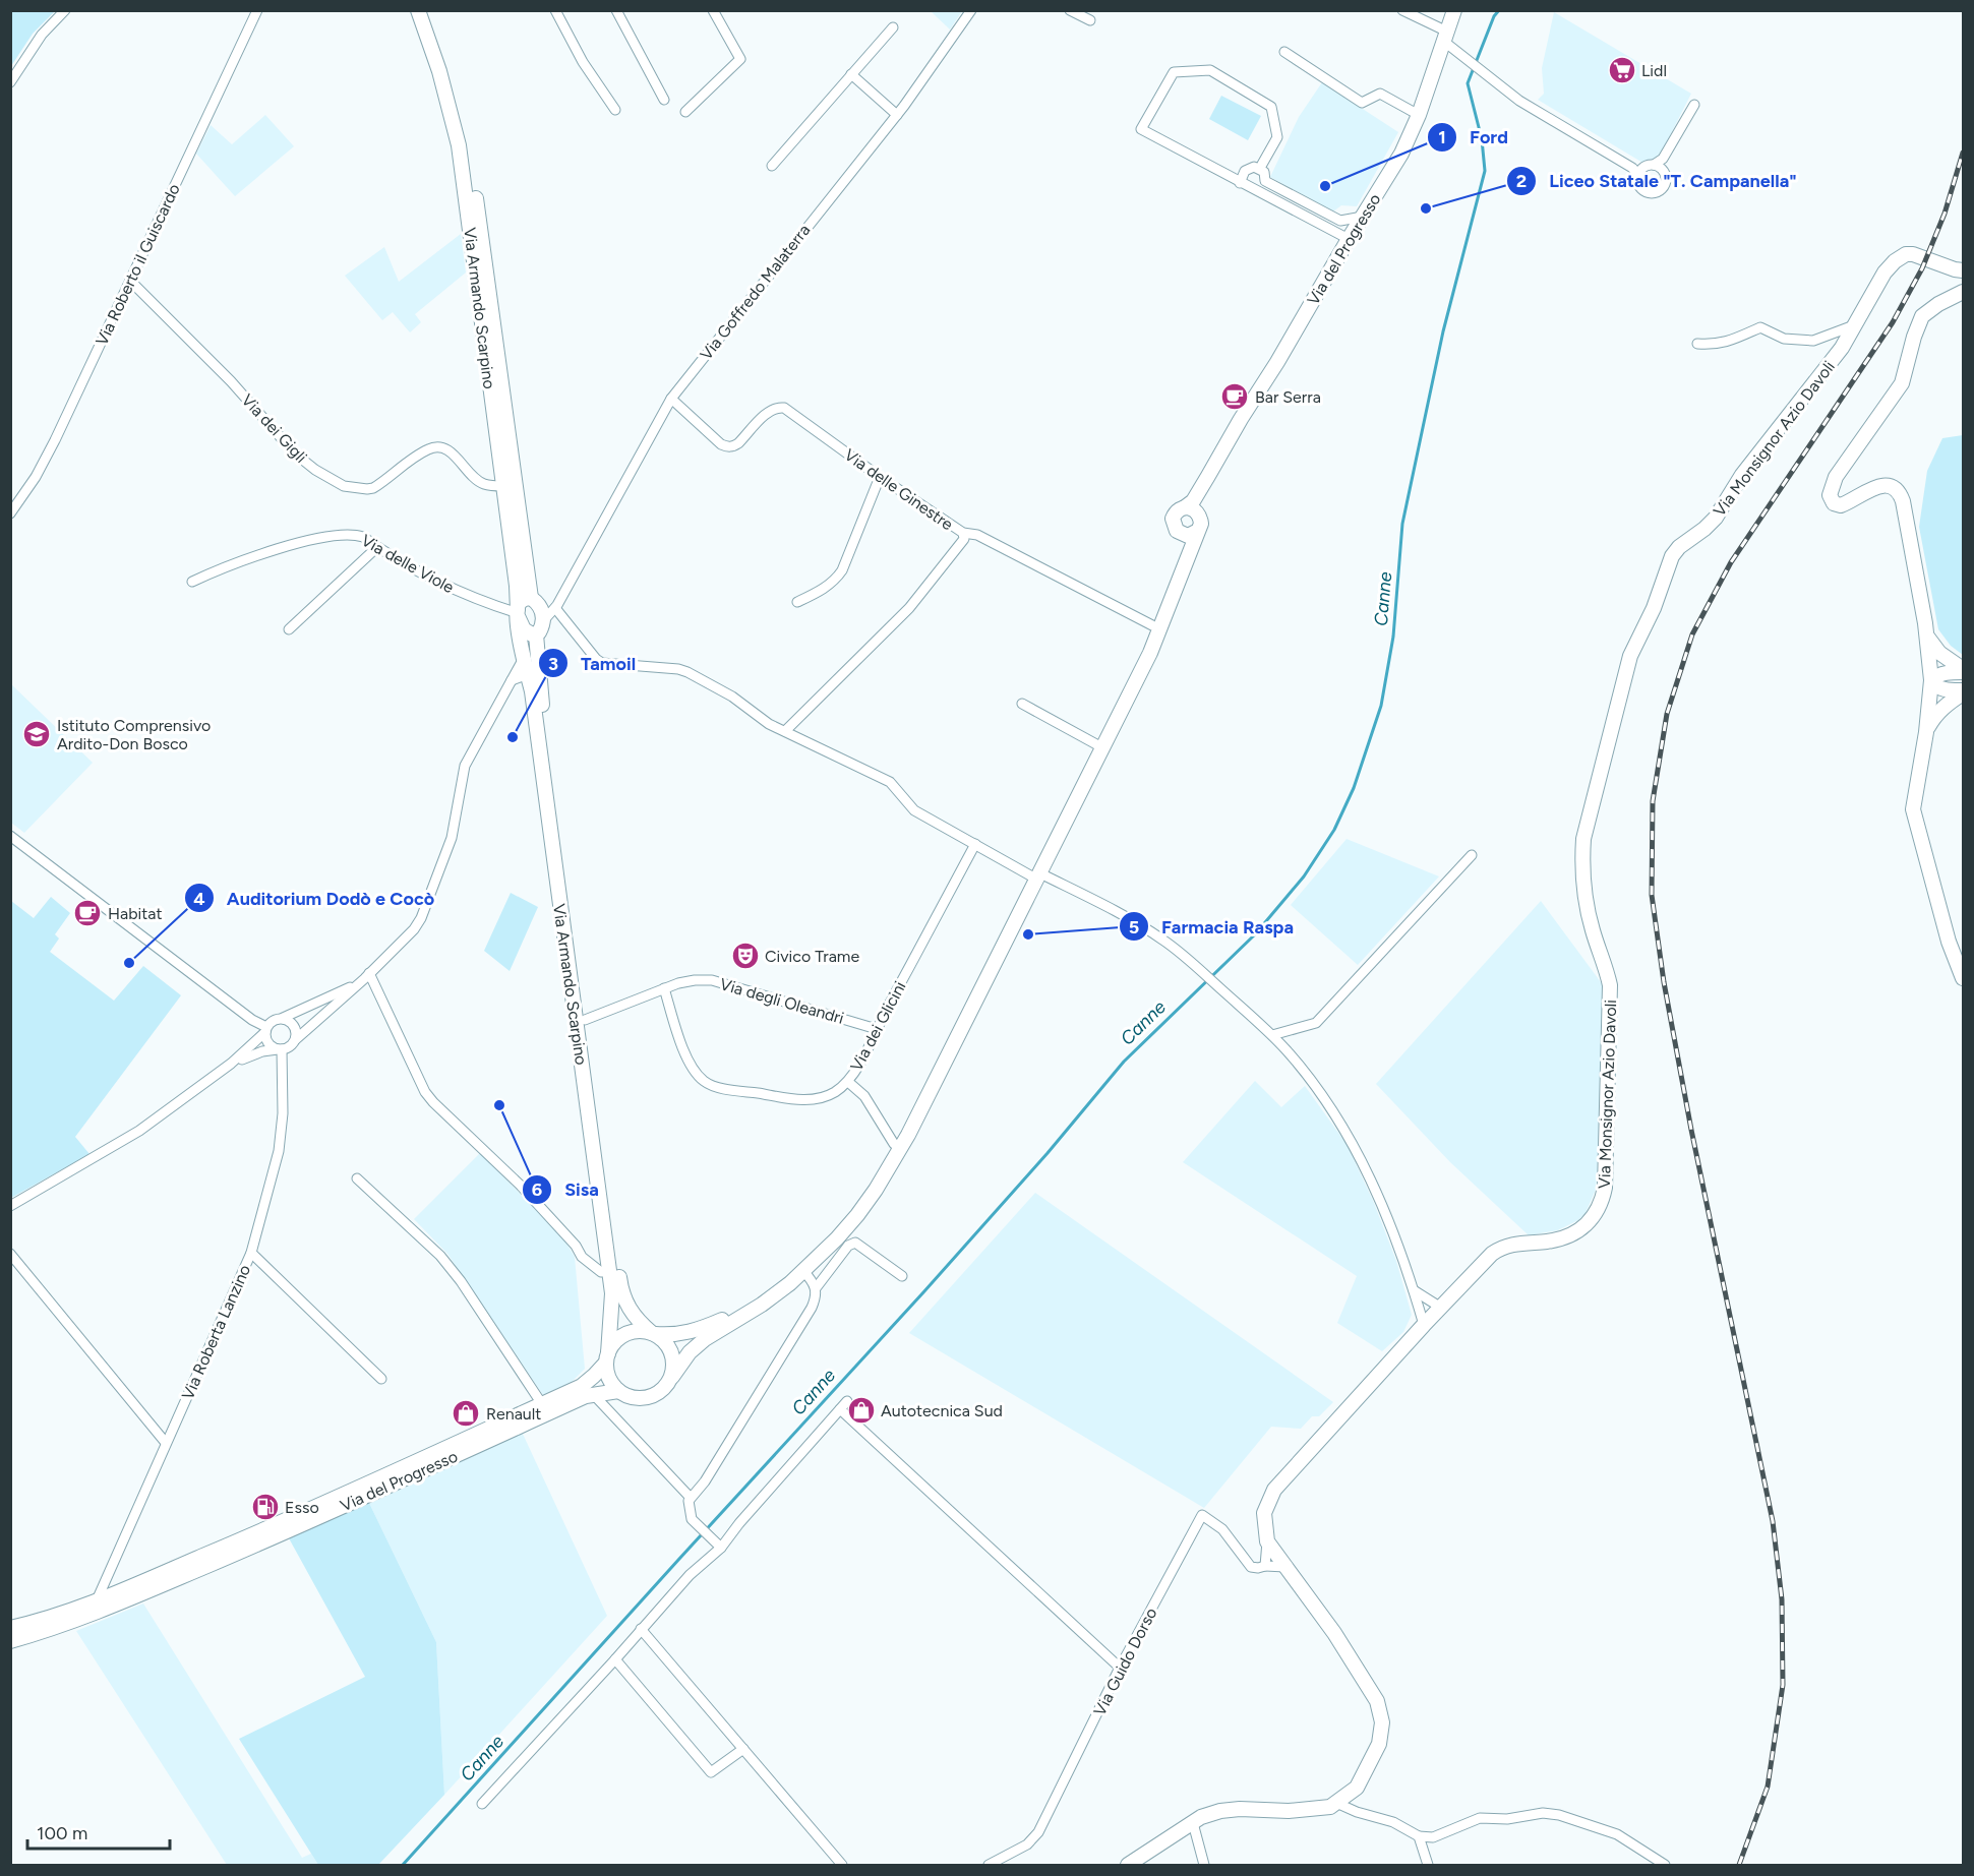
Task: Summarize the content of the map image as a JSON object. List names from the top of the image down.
{
  "streets": {
    "street": [
      "Via del Progresso",
      "Via Roberto il Guiscardo",
      "Via Goffredo Malaterra",
      "Via Armando Scarpino",
      "Via dei Gigli",
      "Via Monsignor Azio Davoli",
      "Via delle Ginestre",
      "Via delle Viole",
      "Via degli Oleandri",
      "Via dei Glicini",
      "Via Roberta Lanzino",
      "Via Guido Dorso"
    ]
  },
  "crossings": [
    ["Via del Progresso", "Via Armando Scarpino"],
    ["Via del Progresso", "Via Roberta Lanzino"],
    ["Via Roberto il Guiscardo", "Via dei Gigli"],
    ["Via Goffredo Malaterra", "Via Armando Scarpino"],
    ["Via Goffredo Malaterra", "Via delle Ginestre"],
    ["Via Goffredo Malaterra", "Via delle Viole"],
    ["Via Armando Scarpino", "Via dei Gigli"],
    ["Via Armando Scarpino", "Via delle Viole"],
    ["Via Armando Scarpino", "Via degli Oleandri"],
    ["Via degli Oleandri", "Via dei Glicini"]
  ],
  "water": ["Canne"],
  "places": {
    "supermarket": ["Lidl"],
    "other": [
      "Ford",
      "Liceo Statale \"T. Campanella\"",
      "Tamoil",
      "Farmacia Raspa",
      "Auditorium Dodò e Cocò",
      "Sisa"
    ],
    "cafe": ["Bar Serra", "Habitat"],
    "school or university": ["Istituto Comprensivo Ardito-Don Bosco"],
    "theatre": ["Civico Trame"],
    "shop": ["Autotecnica Sud", "Renault"],
    "fuel station": ["Esso"]
  },
  "scale_bar": "100 m"
}
